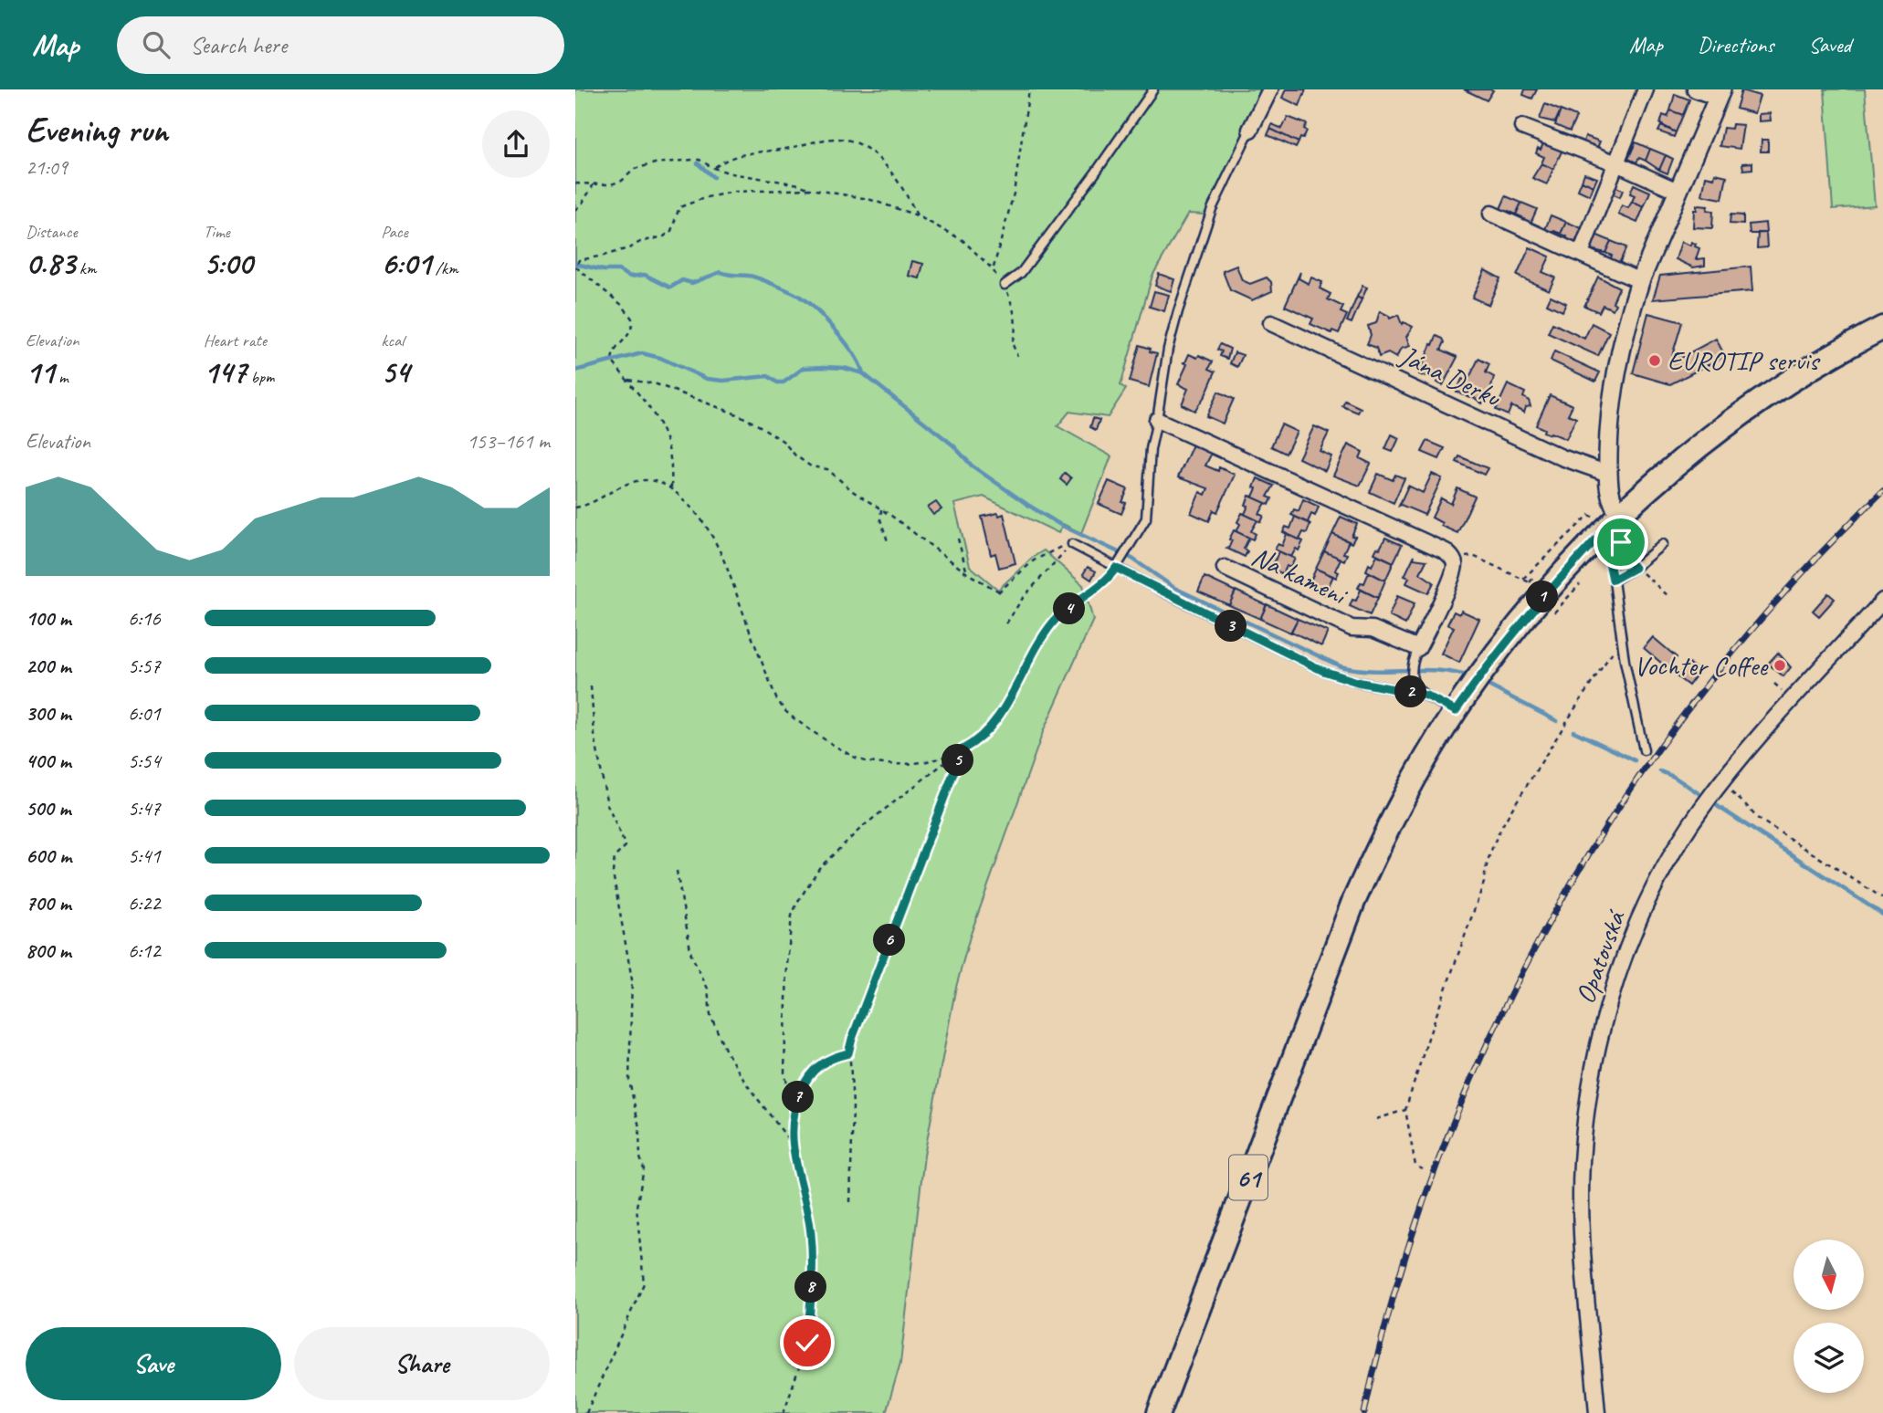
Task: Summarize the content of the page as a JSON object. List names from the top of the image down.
{
  "streets": {
    "main road": ["61"],
    "street": ["Jána Derku", "Na kameni", "Opatovská"]
  },
  "places": ["EUROTIP servis", "Vochter Coffee"],
  "north": "bottom",
  "page": {
    "header": "Map",
    "search": "Search here",
    "nav": ["Map", "Directions", "Saved"],
    "heading": ["Evening run", "21:09"],
    "stats": [
      ["Distance", "0.83 km"],
      ["Time", "5:00"],
      ["Pace", "6:01 /km"],
      ["Elevation", "11 m"],
      ["Heart rate", "147 bpm"],
      ["kcal", "54"]
    ],
    "chart": ["Elevation", "153–161 m"],
    "pins": [
      "1",
      "4",
      "3",
      "2",
      "5",
      "6",
      "7",
      "8"
    ],
    "list": [
      {
        "name": "100 m",
        "note": "6:16"
      },
      {
        "name": "200 m",
        "note": "5:57"
      },
      {
        "name": "300 m",
        "note": "6:01"
      },
      {
        "name": "400 m",
        "note": "5:54"
      },
      {
        "name": "500 m",
        "note": "5:47"
      },
      {
        "name": "600 m",
        "note": "5:41"
      },
      {
        "name": "700 m",
        "note": "6:22"
      },
      {
        "name": "800 m",
        "note": "6:12"
      }
    ],
    "buttons": ["Save", "Share"]
  }
}
